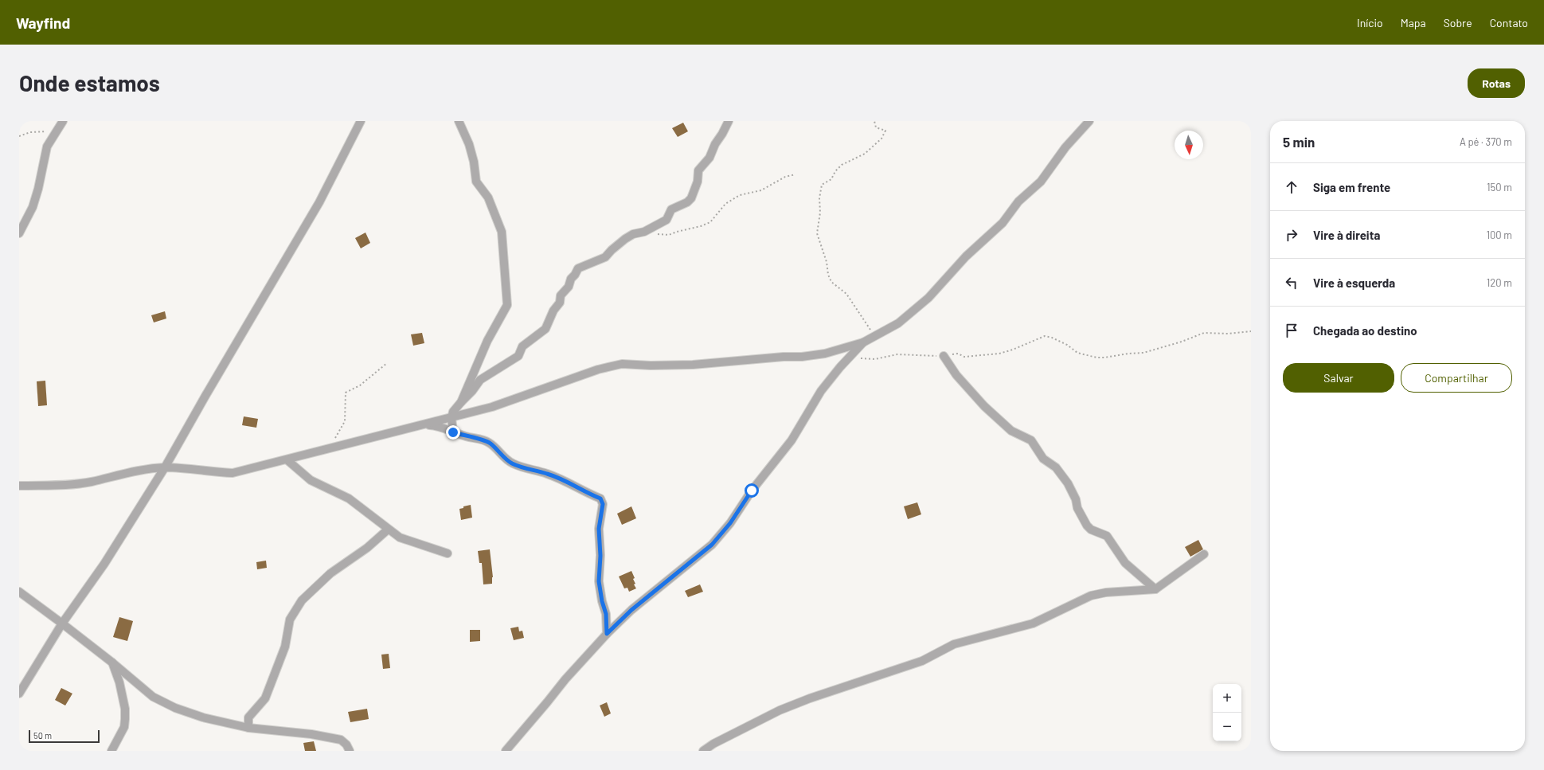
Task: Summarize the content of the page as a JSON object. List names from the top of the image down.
{
  "scale_bar": "50 m",
  "north": "bottom",
  "page": {
    "header": "Wayfind",
    "nav": [
      "Início",
      "Mapa",
      "Sobre",
      "Contato"
    ],
    "buttons": [
      "Rotas",
      ["Salvar", "Compartilhar"]
    ],
    "title": "Onde estamos",
    "heading": ["5 min", "A pé · 370 m"],
    "list": [
      ["Siga em frente", "150 m"],
      ["Vire à direita", "100 m"],
      ["Vire à esquerda", "120 m"],
      "Chegada ao destino"
    ],
    "map_buttons": ["+", "−"],
    "scale": "50 m"
  }
}
